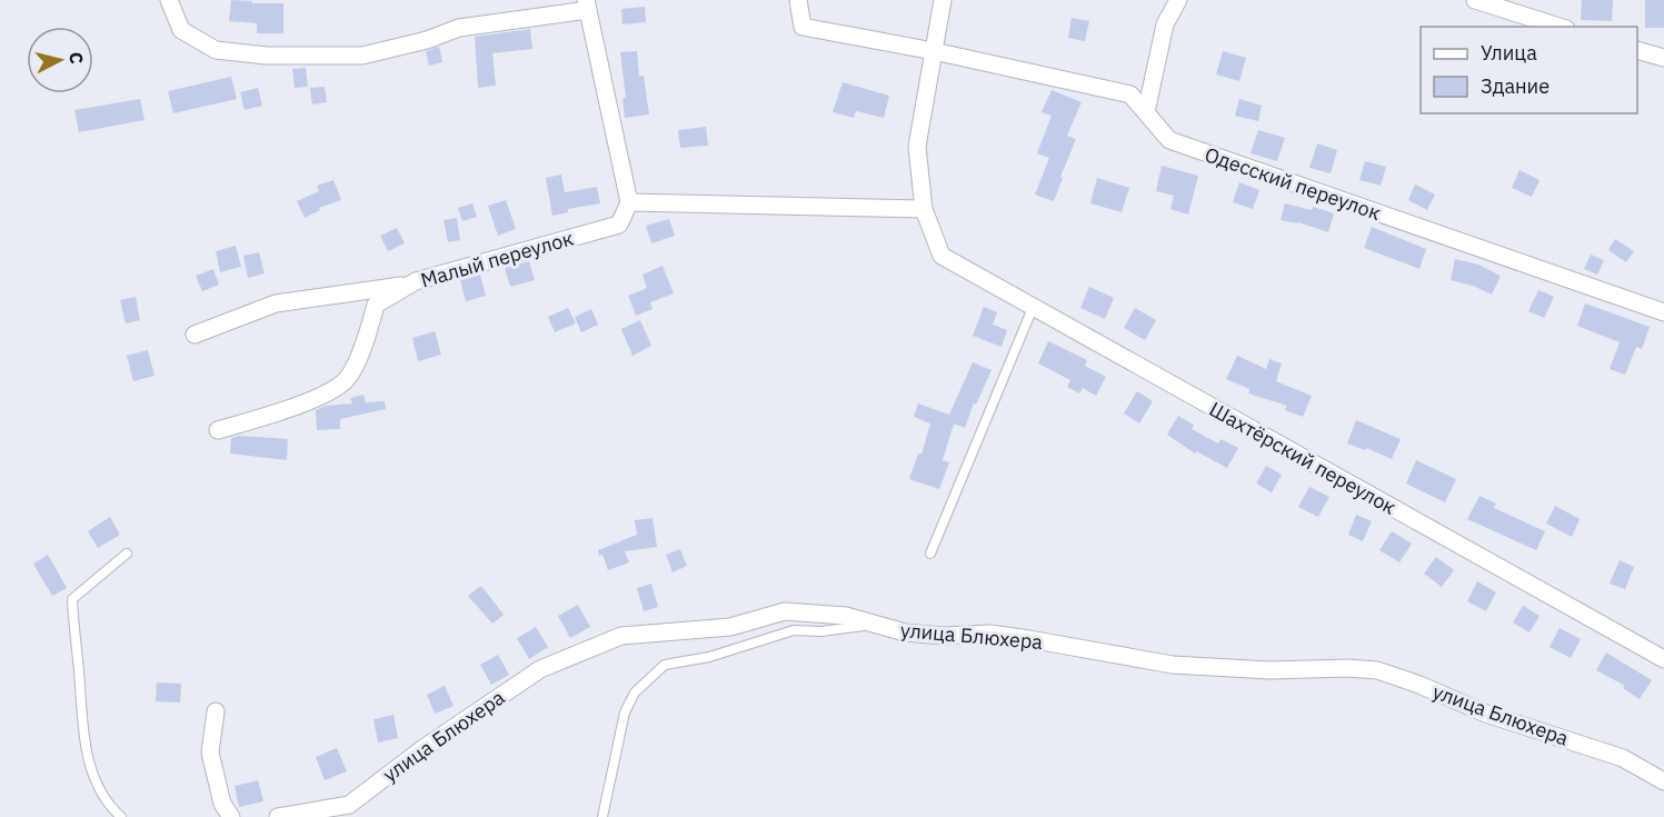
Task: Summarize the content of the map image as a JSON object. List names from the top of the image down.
{
  "streets": {
    "street": [
      "Одесский переулок",
      "Малый переулок",
      "Шахтёрский переулок",
      "улица Блюхера"
    ]
  },
  "legend": ["Улица", "Здание"],
  "north": "right"
}
